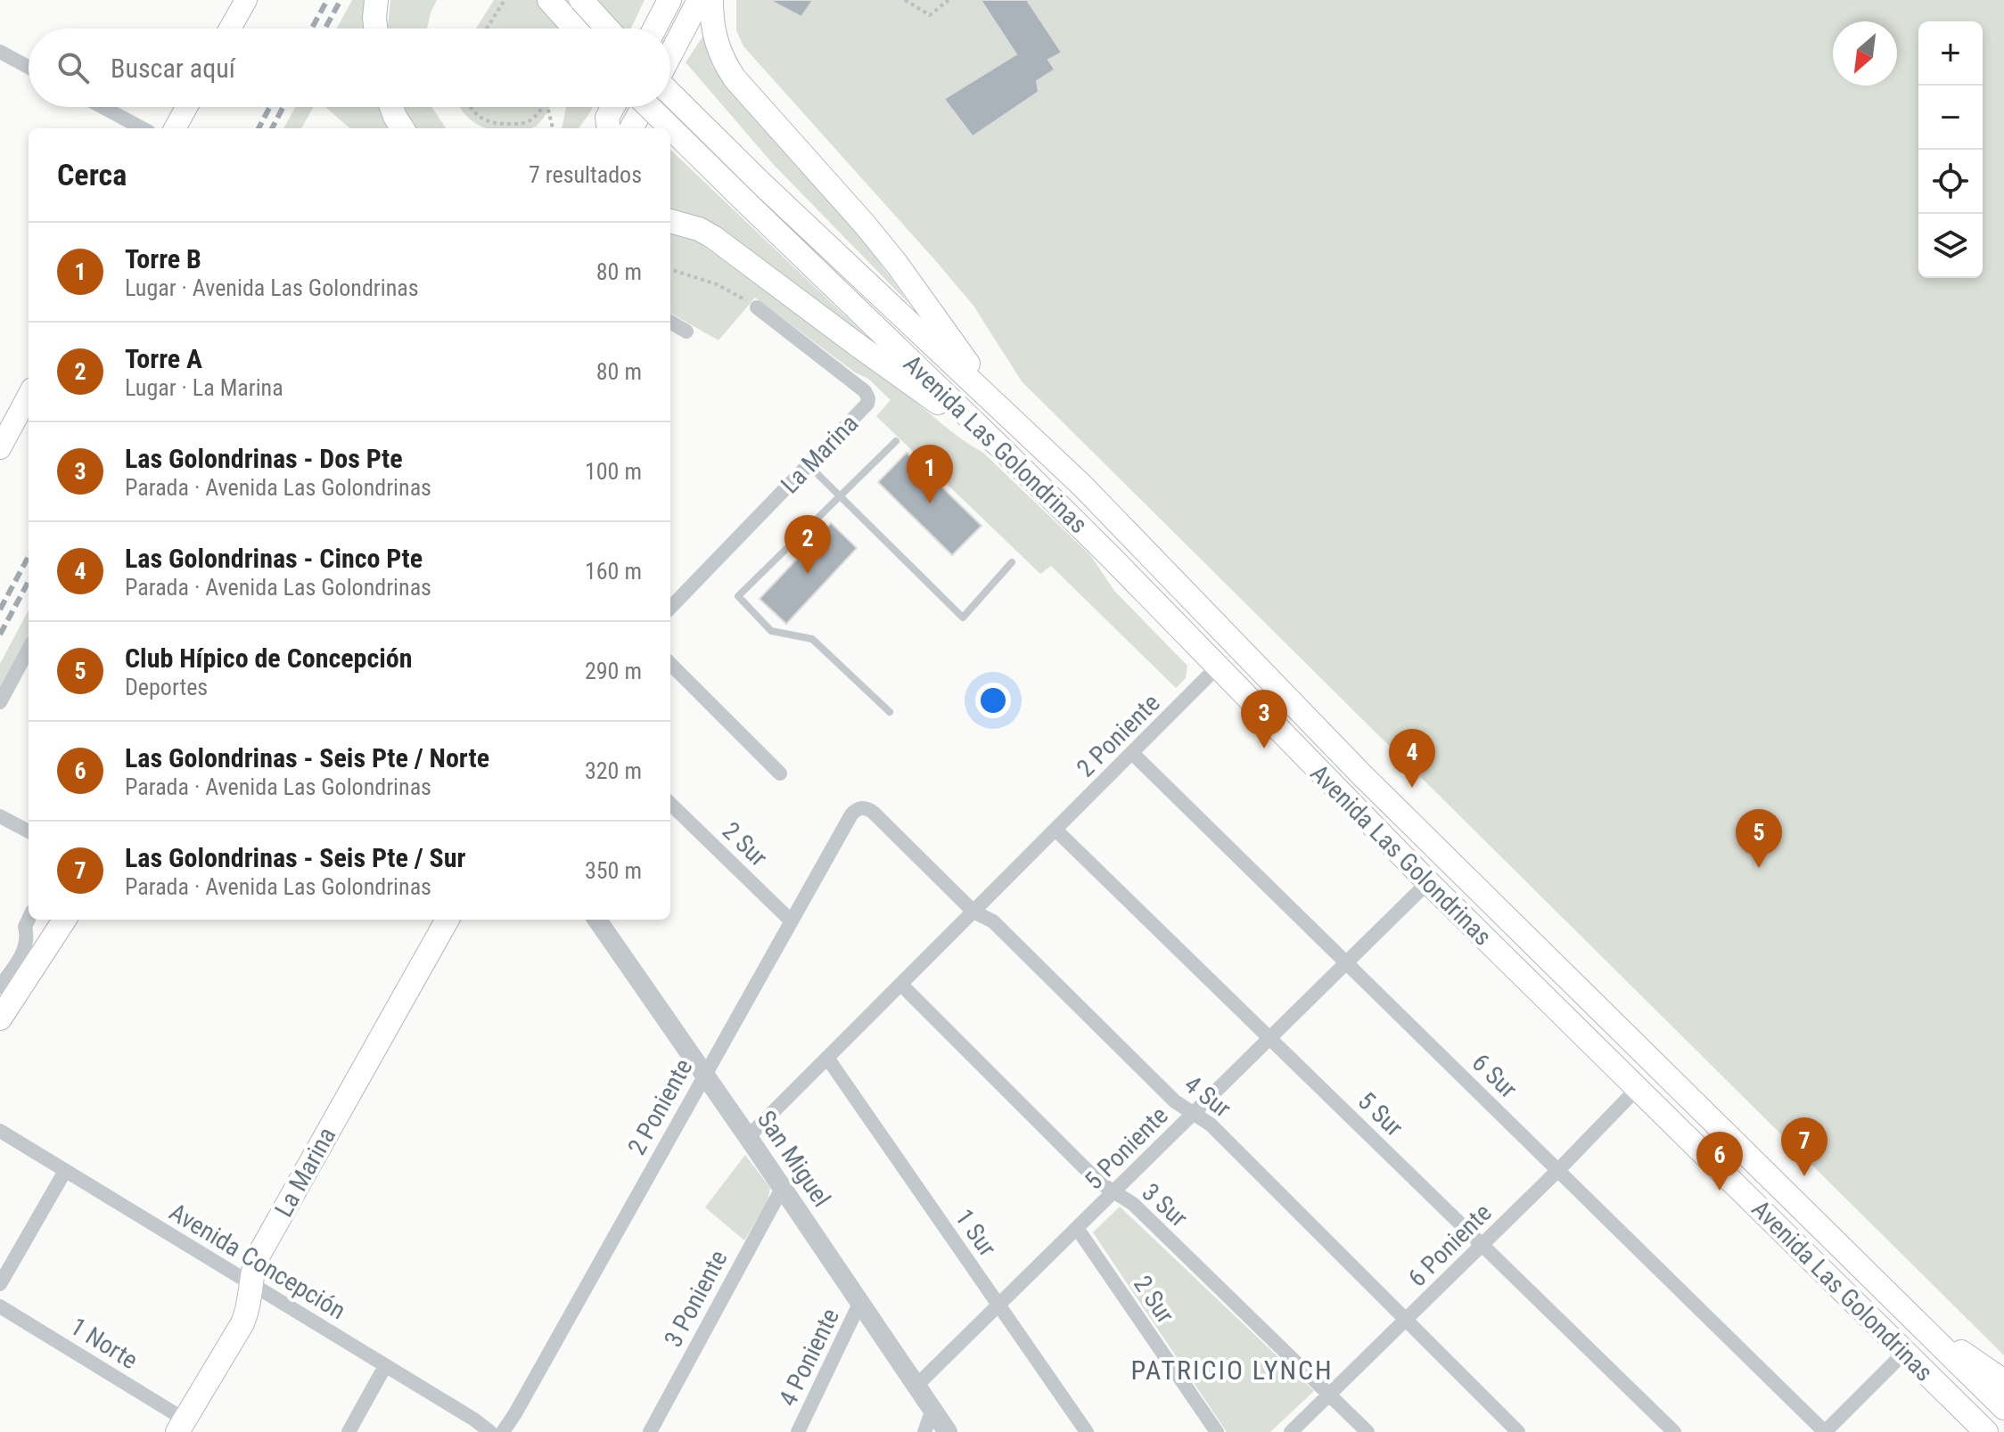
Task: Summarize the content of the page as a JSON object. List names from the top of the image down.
{
  "streets": {
    "main road": ["Avenida Las Golondrinas", "La Marina"],
    "street": [
      "2 Poniente",
      "2 Sur",
      "6 Sur",
      "4 Sur",
      "5 Sur",
      "5 Poniente",
      "San Miguel",
      "3 Sur",
      "1 Sur",
      "6 Poniente",
      "Avenida Concepción",
      "3 Poniente",
      "1 Norte",
      "4 Poniente"
    ]
  },
  "crossings": [
    ["Avenida Las Golondrinas", "2 Poniente"],
    ["Avenida Las Golondrinas", "5 Poniente"],
    ["Avenida Las Golondrinas", "6 Poniente"],
    ["La Marina", "Avenida Concepción"],
    ["La Marina", "1 Norte"],
    ["2 Poniente", "2 Sur"],
    ["2 Poniente", "6 Sur"],
    ["2 Poniente", "4 Sur"],
    ["2 Poniente", "5 Sur"],
    ["2 Poniente", "San Miguel"],
    ["2 Poniente", "3 Sur"],
    ["2 Poniente", "1 Sur"],
    ["2 Sur", "5 Poniente"],
    ["6 Sur", "5 Poniente"],
    ["6 Sur", "6 Poniente"],
    ["4 Sur", "5 Poniente"],
    ["4 Sur", "6 Poniente"],
    ["5 Sur", "5 Poniente"],
    ["5 Sur", "6 Poniente"],
    ["5 Poniente", "San Miguel"],
    ["5 Poniente", "3 Sur"],
    ["5 Poniente", "1 Sur"],
    ["San Miguel", "3 Poniente"],
    ["San Miguel", "4 Poniente"],
    ["3 Sur", "6 Poniente"]
  ],
  "districts": ["PATRICIO LYNCH"],
  "north": "bottom left",
  "page": {
    "map_buttons": ["+", "−"],
    "search": "Buscar aquí",
    "heading": ["Cerca", "7 resultados"],
    "list": [
      {
        "mark": "1",
        "name": "Torre B",
        "note": "Lugar · Avenida Las Golondrinas",
        "value": "80 m"
      },
      {
        "mark": "2",
        "name": "Torre A",
        "note": "Lugar · La Marina",
        "value": "80 m"
      },
      {
        "mark": "3",
        "name": "Las Golondrinas - Dos Pte",
        "note": "Parada · Avenida Las Golondrinas",
        "value": "100 m"
      },
      {
        "mark": "4",
        "name": "Las Golondrinas - Cinco Pte",
        "note": "Parada · Avenida Las Golondrinas",
        "value": "160 m"
      },
      {
        "mark": "5",
        "name": "Club Hípico de Concepción",
        "note": "Deportes",
        "value": "290 m"
      },
      {
        "mark": "6",
        "name": "Las Golondrinas - Seis Pte / Norte",
        "note": "Parada · Avenida Las Golondrinas",
        "value": "320 m"
      },
      {
        "mark": "7",
        "name": "Las Golondrinas - Seis Pte / Sur",
        "note": "Parada · Avenida Las Golondrinas",
        "value": "350 m"
      }
    ],
    "pins": [
      "1",
      "2",
      "3",
      "4",
      "5",
      "7",
      "6"
    ]
  }
}
